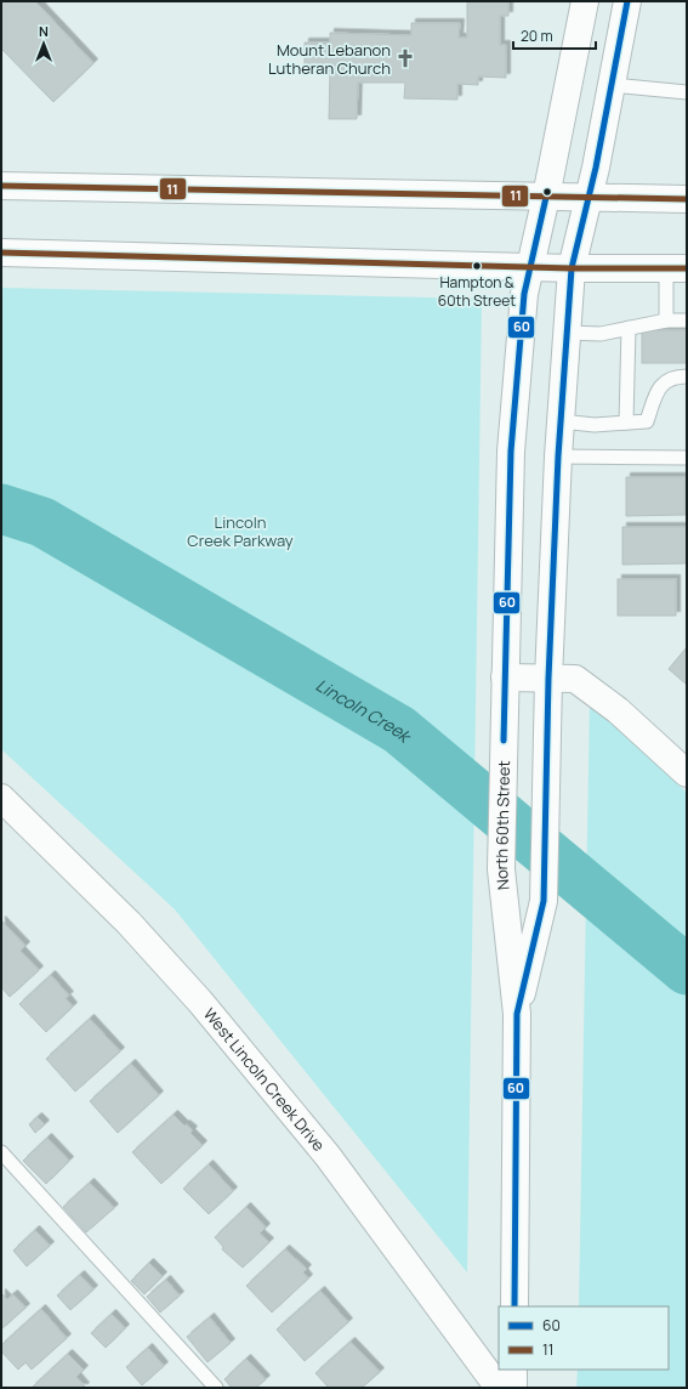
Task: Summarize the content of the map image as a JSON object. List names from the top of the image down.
{
  "streets": {
    "main road": ["North 60th Street", "West Lincoln Creek Drive"]
  },
  "water": ["Lincoln Creek"],
  "parks": ["Lincoln Creek Parkway"],
  "places": {
    "church": ["Mount Lebanon Lutheran Church"],
    "other": ["Hampton & 60th Street"]
  },
  "lines": ["transit line 60", "transit line 11"],
  "legend": ["60", "11"],
  "scale_bar": "20 m",
  "north": "top"
}
